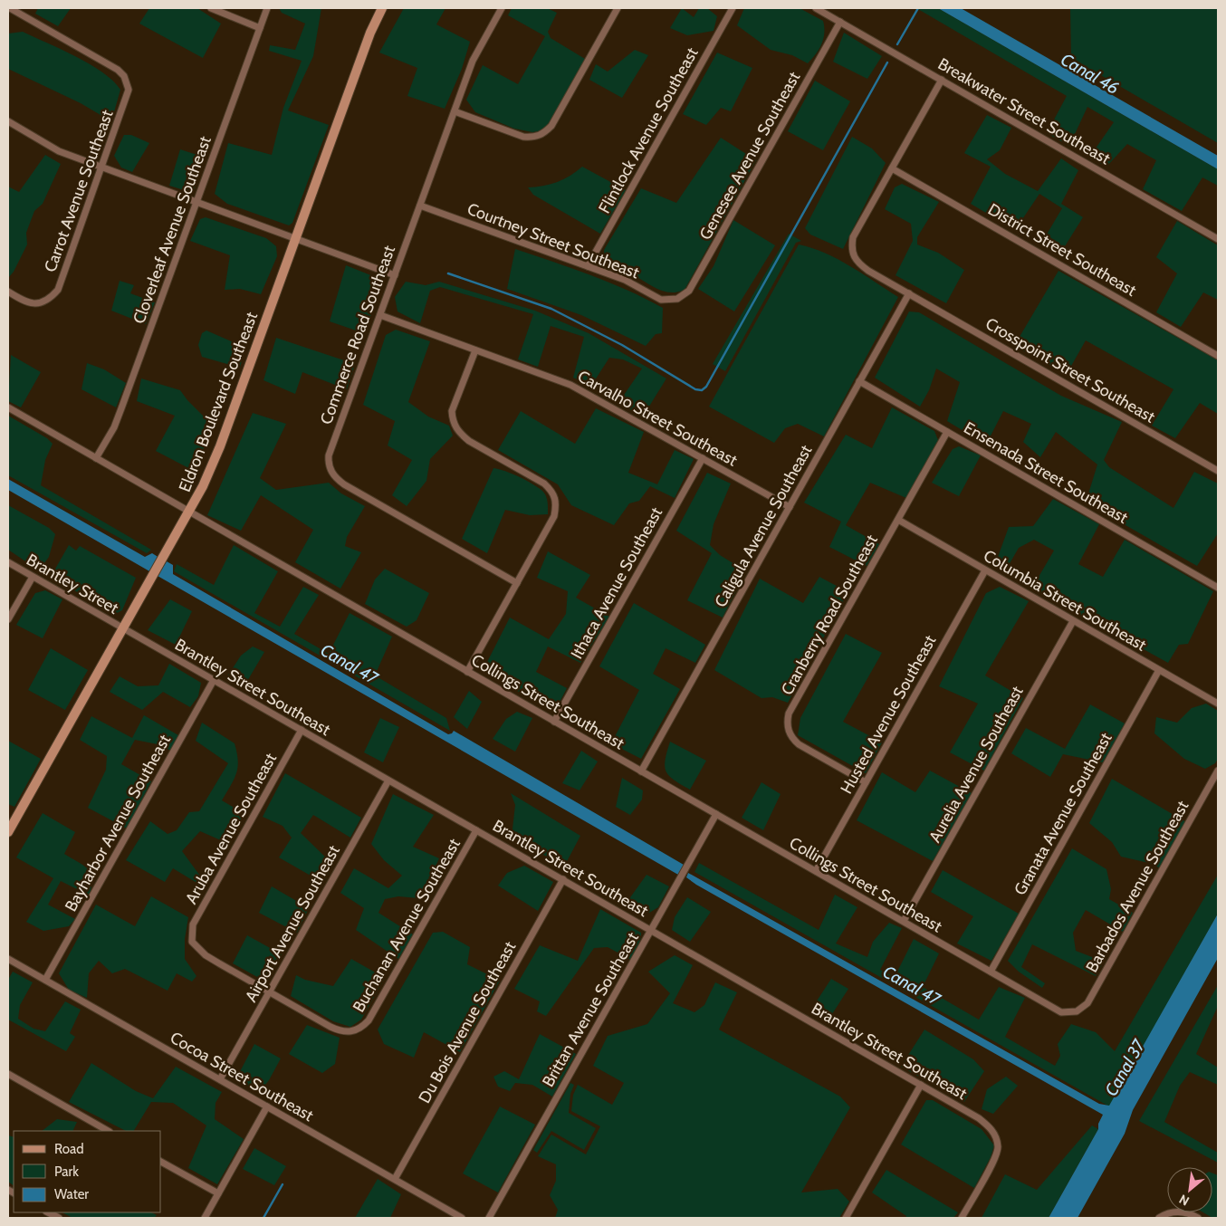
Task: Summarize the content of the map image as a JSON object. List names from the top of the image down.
{
  "streets": {
    "street": [
      "Breakwater Street Southeast",
      "Flintlock Avenue Southeast",
      "Genesee Avenue Southeast",
      "Carrot Avenue Southeast",
      "Cloverleaf Avenue Southeast",
      "Courtney Street Southeast",
      "District Street Southeast",
      "Commerce Road Southeast",
      "Crosspoint Street Southeast",
      "Eldron Boulevard Southeast",
      "Carvalho Street Southeast",
      "Ensenada Street Southeast",
      "Caligula Avenue Southeast",
      "Ithaca Avenue Southeast",
      "Brantley Street",
      "Columbia Street Southeast",
      "Cranberry Road Southeast",
      "Brantley Street Southeast",
      "Collings Street Southeast",
      "Husted Avenue Southeast",
      "Aurelia Avenue Southeast",
      "Granata Avenue Southeast",
      "Bayharbor Avenue Southeast",
      "Aruba Avenue Southeast",
      "Barbados Avenue Southeast",
      "Airport Avenue Southeast",
      "Buchanan Avenue Southeast",
      "Brittan Avenue Southeast",
      "Du Bois Avenue Southeast",
      "Cocoa Street Southeast"
    ]
  },
  "crossings": [
    ["Breakwater Street Southeast", "Genesee Avenue Southeast"],
    ["Breakwater Street Southeast", "Crosspoint Street Southeast"],
    ["Flintlock Avenue Southeast", "Courtney Street Southeast"],
    ["Genesee Avenue Southeast", "Courtney Street Southeast"],
    ["Cloverleaf Avenue Southeast", "Collings Street Southeast"],
    ["Courtney Street Southeast", "Commerce Road Southeast"],
    ["District Street Southeast", "Crosspoint Street Southeast"],
    ["Commerce Road Southeast", "Carvalho Street Southeast"],
    ["Crosspoint Street Southeast", "Caligula Avenue Southeast"],
    ["Eldron Boulevard Southeast", "Brantley Street"],
    ["Eldron Boulevard Southeast", "Brantley Street Southeast"],
    ["Eldron Boulevard Southeast", "Collings Street Southeast"],
    ["Carvalho Street Southeast", "Caligula Avenue Southeast"],
    ["Carvalho Street Southeast", "Ithaca Avenue Southeast"],
    ["Ensenada Street Southeast", "Caligula Avenue Southeast"],
    ["Ensenada Street Southeast", "Cranberry Road Southeast"],
    ["Caligula Avenue Southeast", "Collings Street Southeast"],
    ["Ithaca Avenue Southeast", "Collings Street Southeast"],
    ["Brantley Street", "Brantley Street Southeast"],
    ["Columbia Street Southeast", "Cranberry Road Southeast"],
    ["Columbia Street Southeast", "Husted Avenue Southeast"],
    ["Columbia Street Southeast", "Aurelia Avenue Southeast"],
    ["Columbia Street Southeast", "Granata Avenue Southeast"],
    ["Cranberry Road Southeast", "Husted Avenue Southeast"],
    ["Brantley Street Southeast", "Bayharbor Avenue Southeast"],
    ["Brantley Street Southeast", "Aruba Avenue Southeast"],
    ["Brantley Street Southeast", "Airport Avenue Southeast"],
    ["Brantley Street Southeast", "Buchanan Avenue Southeast"],
    ["Brantley Street Southeast", "Brittan Avenue Southeast"],
    ["Brantley Street Southeast", "Du Bois Avenue Southeast"],
    ["Collings Street Southeast", "Husted Avenue Southeast"],
    ["Collings Street Southeast", "Aurelia Avenue Southeast"],
    ["Collings Street Southeast", "Granata Avenue Southeast"],
    ["Collings Street Southeast", "Barbados Avenue Southeast"],
    ["Collings Street Southeast", "Brittan Avenue Southeast"],
    ["Bayharbor Avenue Southeast", "Cocoa Street Southeast"],
    ["Aruba Avenue Southeast", "Airport Avenue Southeast"],
    ["Aruba Avenue Southeast", "Buchanan Avenue Southeast"],
    ["Airport Avenue Southeast", "Buchanan Avenue Southeast"],
    ["Airport Avenue Southeast", "Cocoa Street Southeast"],
    ["Du Bois Avenue Southeast", "Cocoa Street Southeast"]
  ],
  "water": ["Canal 46", "Canal 47", "Canal 37"],
  "legend": ["Road", "Park", "Water"],
  "north": "bottom left"
}
